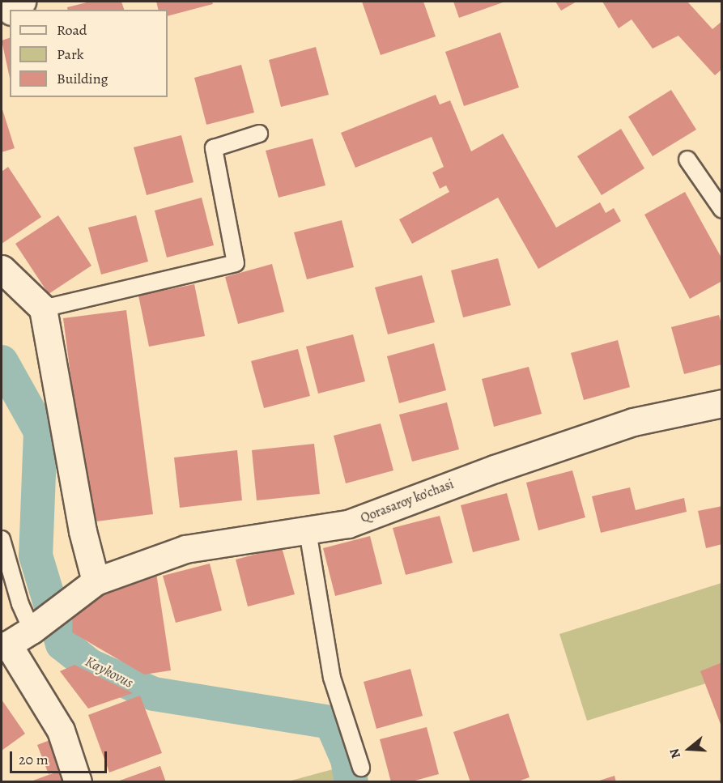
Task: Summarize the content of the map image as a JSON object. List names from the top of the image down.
{
  "streets": {
    "street": ["Qorasaroy ko'chasi"]
  },
  "water": ["Kaykovus"],
  "legend": ["Road", "Park", "Building"],
  "scale_bar": "20 m",
  "north": "left"
}
